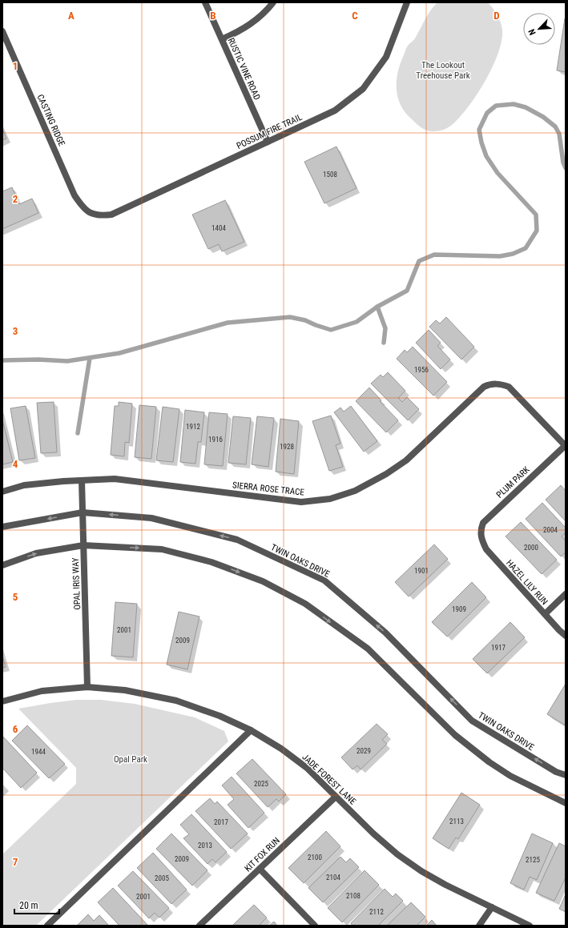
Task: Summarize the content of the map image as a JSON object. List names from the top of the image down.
{
  "streets": {
    "street": [
      "RUSTIC VINE ROAD",
      "CASTING RIDGE",
      "POSSUM FIRE TRAIL",
      "PLUM PARK",
      "SIERRA ROSE TRACE",
      "TWIN OAKS DRIVE",
      "HAZEL LILY RUN",
      "OPAL IRIS WAY",
      "JADE FOREST LANE",
      "KIT FOX RUN"
    ]
  },
  "crossings": [
    ["RUSTIC VINE ROAD", "POSSUM FIRE TRAIL"],
    ["CASTING RIDGE", "POSSUM FIRE TRAIL"],
    ["PLUM PARK", "SIERRA ROSE TRACE"],
    ["PLUM PARK", "HAZEL LILY RUN"],
    ["SIERRA ROSE TRACE", "OPAL IRIS WAY"],
    ["TWIN OAKS DRIVE", "OPAL IRIS WAY"],
    ["OPAL IRIS WAY", "JADE FOREST LANE"],
    ["JADE FOREST LANE", "KIT FOX RUN"]
  ],
  "parks": ["The Lookout Treehouse Park", "Opal Park"],
  "house_numbers": [
    "1508",
    "1404",
    "1956",
    "1912",
    "1916",
    "1928",
    "2004",
    "2000",
    "1901",
    "1909",
    "2001",
    "2009",
    "1917",
    "2029",
    "1944",
    "2025",
    "2113",
    "2017",
    "2013",
    "2100",
    "2009",
    "2125",
    "2104",
    "2005",
    "2108",
    "2001",
    "2112"
  ],
  "scale_bar": "20 m",
  "north": "bottom left",
  "grid": {
    "columns": [
      "A",
      "B",
      "C",
      "D"
    ],
    "rows": [
      "1",
      "2",
      "3",
      "4",
      "5",
      "6",
      "7"
    ]
  }
}
